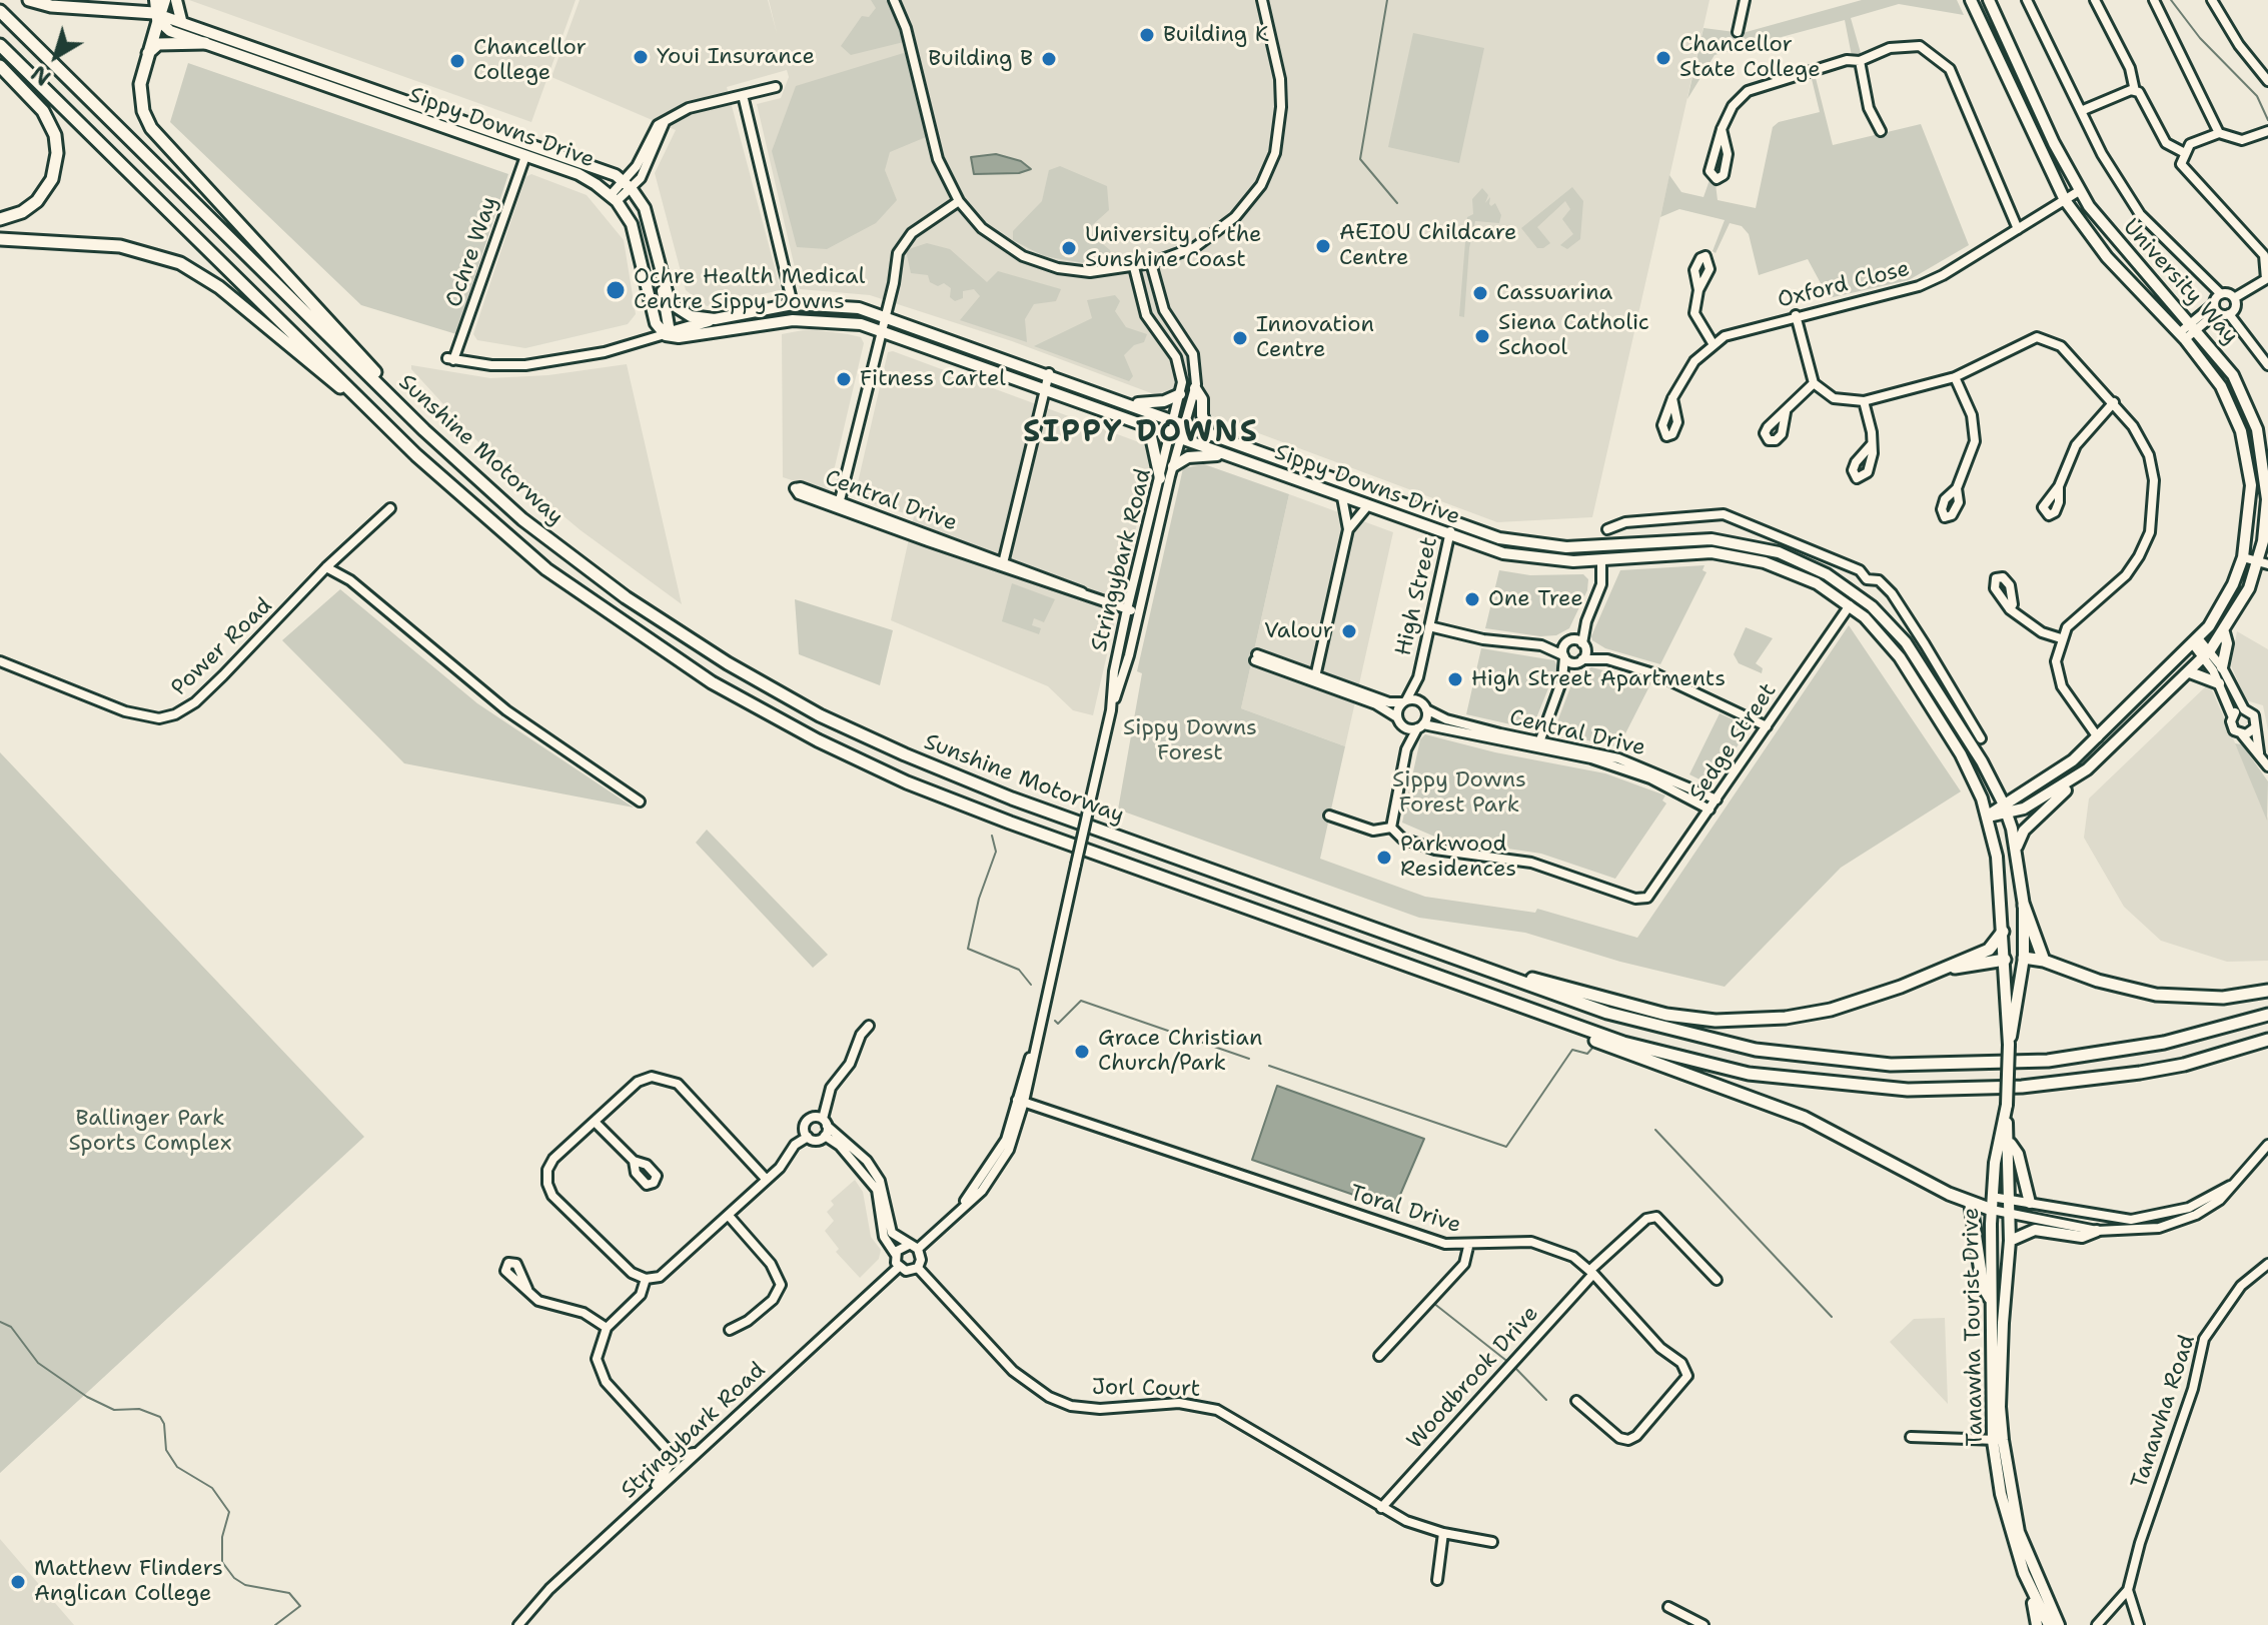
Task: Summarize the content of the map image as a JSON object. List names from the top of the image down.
{
  "streets": {
    "highway": ["Sunshine Motorway"],
    "main road": ["Sippy Downs Drive", "University Way", "Tanawha Tourist Drive"],
    "street": [
      "Ochre Way",
      "Oxford Close",
      "Central Drive",
      "Stringybark Road",
      "High Street",
      "Power Road",
      "Sedge Street",
      "Toral Drive",
      "Woodbrook Drive",
      "Jorl Court",
      "Tanawha Road"
    ]
  },
  "crossings": [
    ["Sippy Downs Drive", "Ochre Way"],
    ["Sippy Downs Drive", "University Way"],
    ["Sippy Downs Drive", "Central Drive"],
    ["Sippy Downs Drive", "Stringybark Road"],
    ["Sippy Downs Drive", "High Street"],
    ["Sippy Downs Drive", "Sedge Street"],
    ["Sippy Downs Drive", "Tanawha Tourist Drive"],
    ["University Way", "Oxford Close"],
    ["Central Drive", "Stringybark Road"],
    ["Central Drive", "High Street"],
    ["Central Drive", "Sedge Street"],
    ["Stringybark Road", "Toral Drive"],
    ["Stringybark Road", "Jorl Court"],
    ["Toral Drive", "Woodbrook Drive"],
    ["Woodbrook Drive", "Jorl Court"]
  ],
  "districts": ["SIPPY DOWNS"],
  "parks": ["Sippy Downs Forest", "Sippy Downs Forest Park", "Ballinger Park Sports Complex"],
  "places": [
    "Building K",
    "Youi Insurance",
    "Chancellor State College",
    "Building B",
    "Chancellor College",
    "AEIOU Childcare Centre",
    "University of the Sunshine Coast",
    "Ochre Health Medical Centre Sippy Downs",
    "Cassuarina",
    "Siena Catholic School",
    "Innovation Centre",
    "Fitness Cartel",
    "One Tree",
    "Valour",
    "High Street Apartments",
    "Parkwood Residences",
    "Grace Christian Church/Park",
    "Matthew Flinders Anglican College"
  ],
  "north": "bottom left"
}
